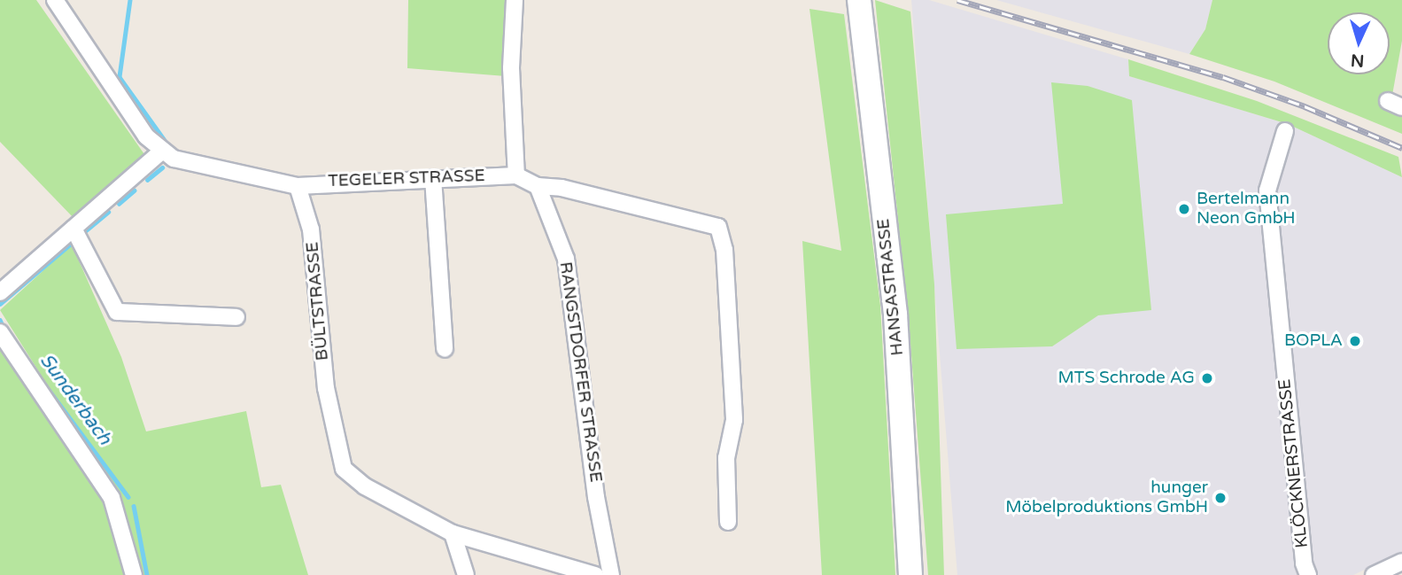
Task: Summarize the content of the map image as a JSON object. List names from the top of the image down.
{
  "streets": {
    "main road": ["HANSASTRASSE"],
    "street": [
      "TEGELER STRASSE",
      "BÜLTSTRASSE",
      "RANGSTDORFER STRASSE",
      "KLÖCKNERSTRASSE"
    ]
  },
  "crossings": [
    ["TEGELER STRASSE", "BÜLTSTRASSE"]
  ],
  "water": ["Sunderbach"],
  "places": [
    "Bertelmann Neon GmbH",
    "BOPLA",
    "MTS Schrode AG",
    "hunger Möbelproduktions GmbH"
  ],
  "north": "bottom"
}
